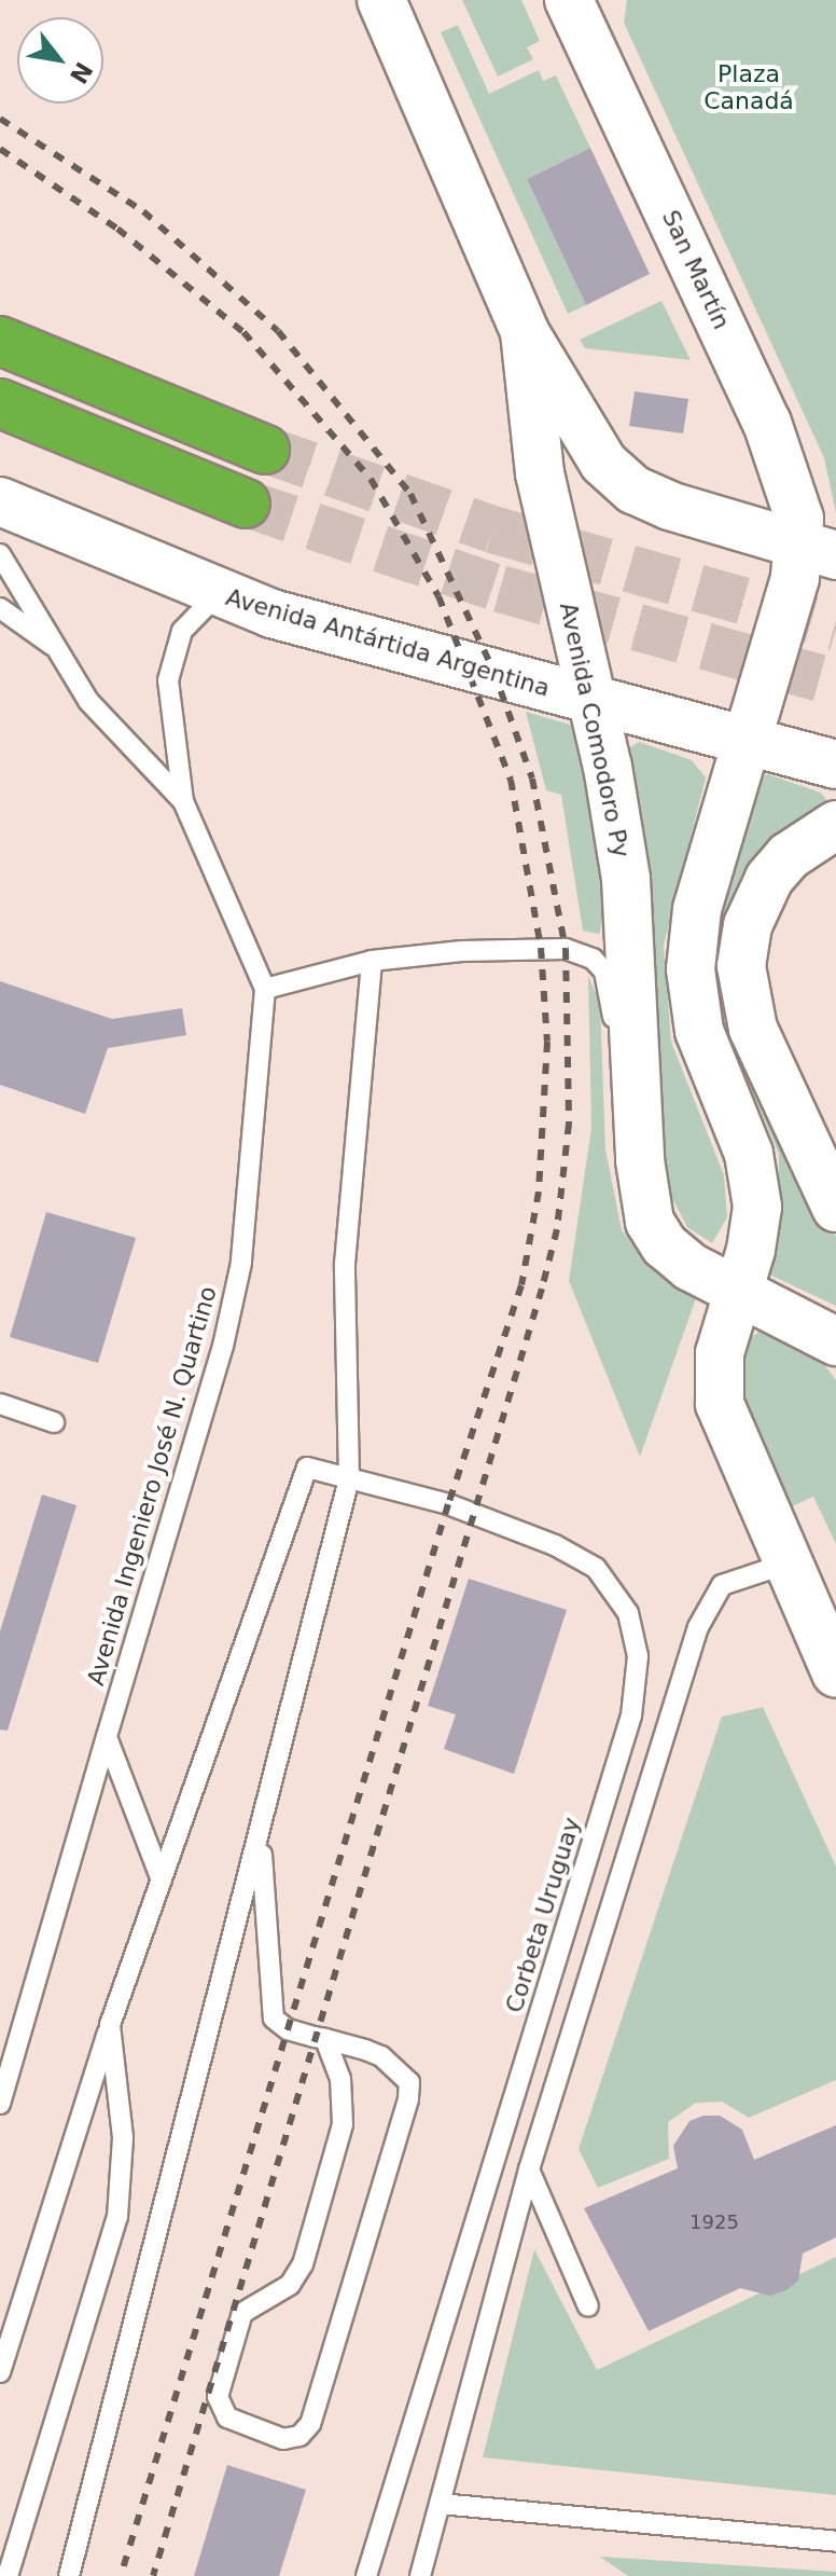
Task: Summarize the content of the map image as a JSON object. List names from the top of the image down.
{
  "streets": {
    "main road": ["San Martín", "Avenida Antártida Argentina", "Avenida Comodoro Py"],
    "lane": ["Avenida Ingeniero José N. Quartino", "Corbeta Uruguay"]
  },
  "crossings": [
    ["Avenida Antártida Argentina", "Avenida Comodoro Py"],
    ["Avenida Antártida Argentina", "Avenida Ingeniero José N. Quartino"]
  ],
  "parks": ["Plaza Canadá"],
  "house_numbers": ["1925"],
  "north": "bottom right"
}
